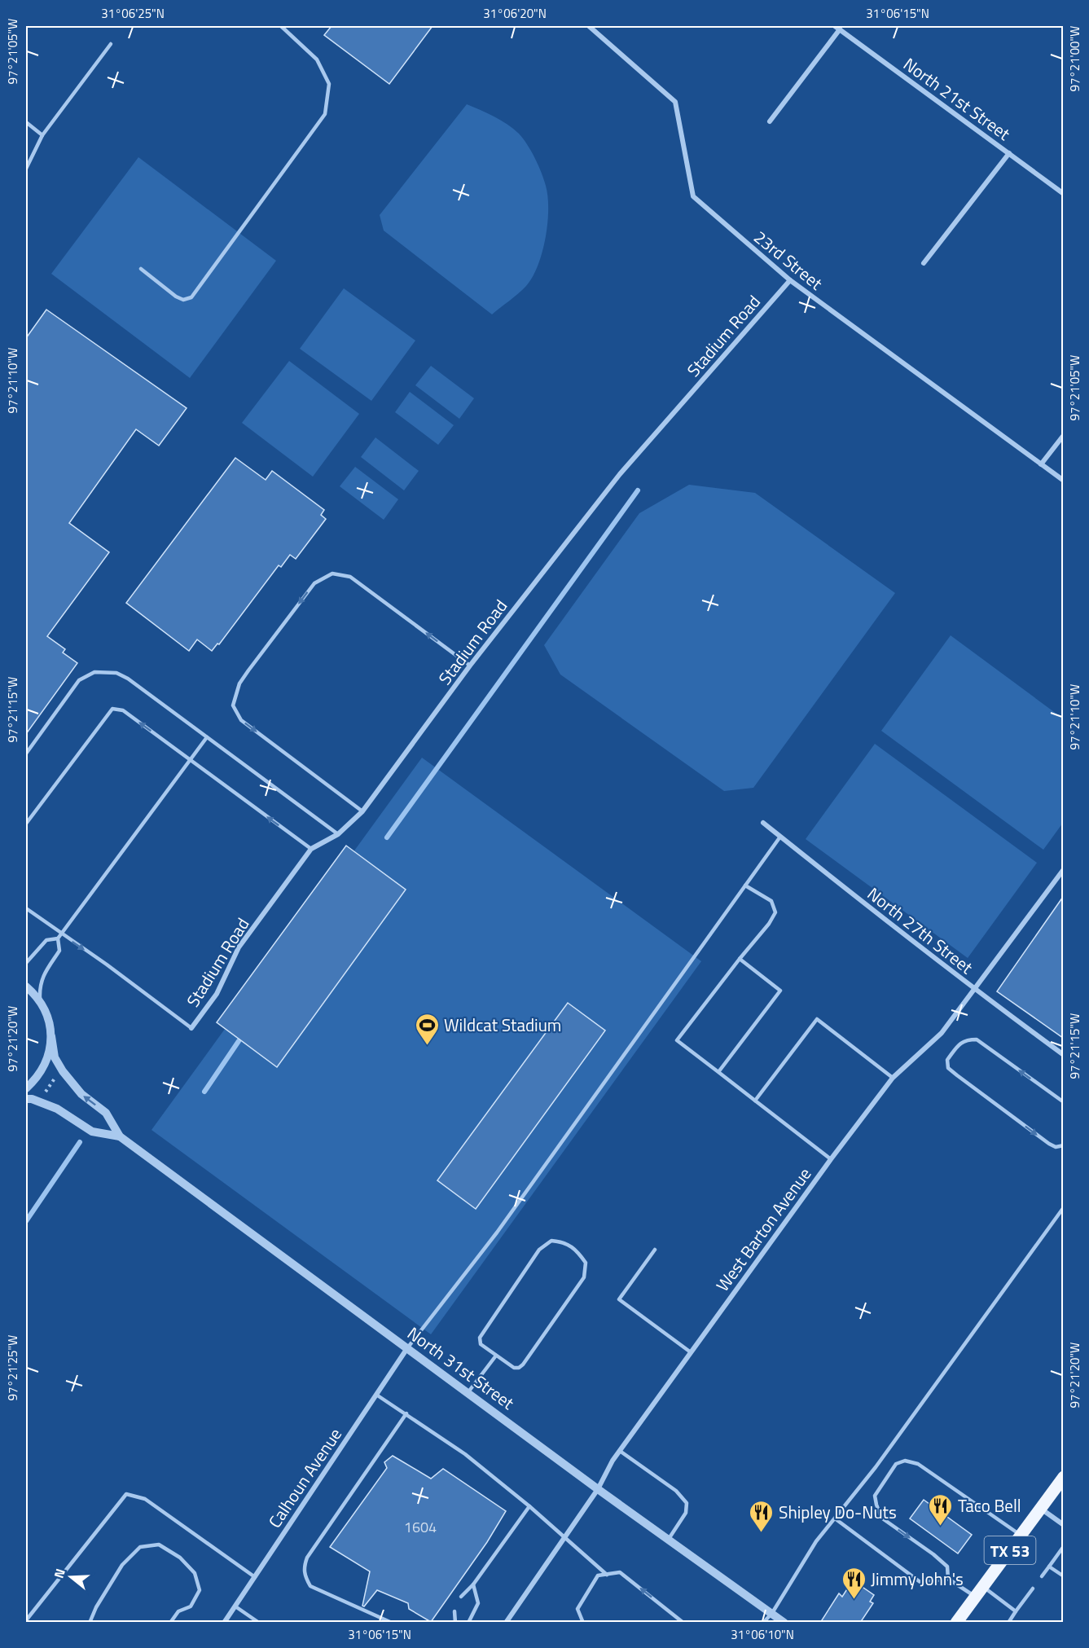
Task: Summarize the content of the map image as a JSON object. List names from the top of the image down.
{
  "streets": {
    "main road": ["TX 53"],
    "street": [
      "North 21st Street",
      "23rd Street",
      "Stadium Road",
      "North 27th Street",
      "West Barton Avenue",
      "North 31st Street",
      "Calhoun Avenue"
    ]
  },
  "crossings": [
    ["23rd Street", "Stadium Road"],
    ["North 27th Street", "West Barton Avenue"],
    ["West Barton Avenue", "North 31st Street"],
    ["North 31st Street", "Calhoun Avenue"]
  ],
  "places": {
    "sports": ["Wildcat Stadium"],
    "restaurant": ["Taco Bell", "Shipley Do-Nuts", "Jimmy John's"]
  },
  "house_numbers": ["1604"],
  "north": "left",
  "coordinates": [
    "31°06'25\"N",
    "31°06'20\"N",
    "31°06'15\"N",
    "97°21'05\"W",
    "97°21'00\"W",
    "97°21'10\"W",
    "97°21'15\"W",
    "97°21'20\"W",
    "97°21'25\"W",
    "31°06'10\"N"
  ]
}
